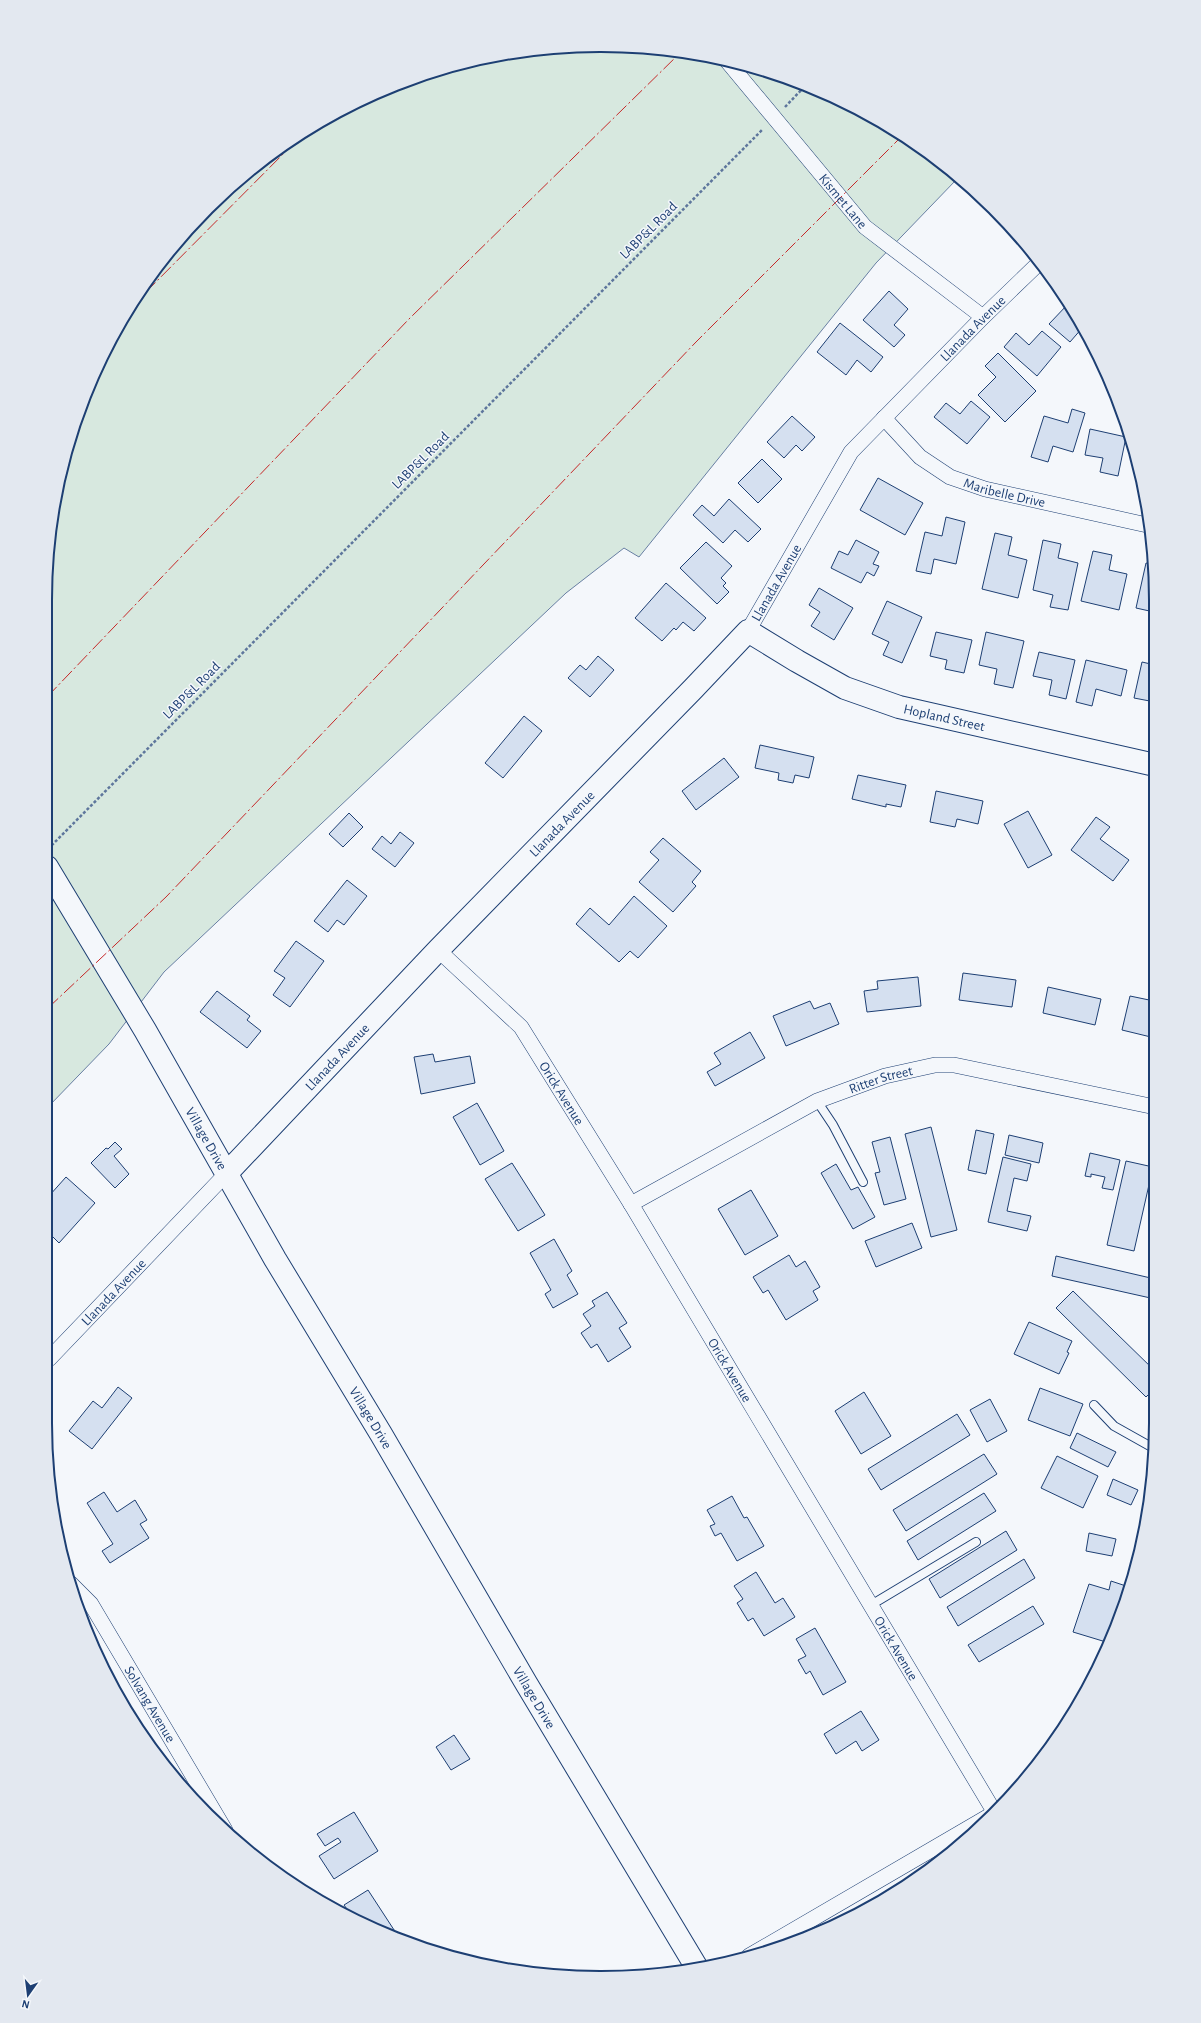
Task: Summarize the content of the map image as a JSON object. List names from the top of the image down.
{
  "streets": {
    "main road": ["Llanada Avenue", "Hopland Street", "Village Drive"],
    "street": [
      "Kismet Lane",
      "Maribelle Drive",
      "Ritter Street",
      "Orick Avenue",
      "Solvang Avenue"
    ],
    "path": ["LABP&L Road"]
  },
  "crossings": [
    ["Kismet Lane", "LABP&L Road"],
    ["Kismet Lane", "Llanada Avenue"],
    ["Llanada Avenue", "Maribelle Drive"],
    ["Llanada Avenue", "Hopland Street"],
    ["Llanada Avenue", "Orick Avenue"],
    ["Llanada Avenue", "Village Drive"],
    ["Ritter Street", "Orick Avenue"]
  ],
  "north": "bottom"
}
